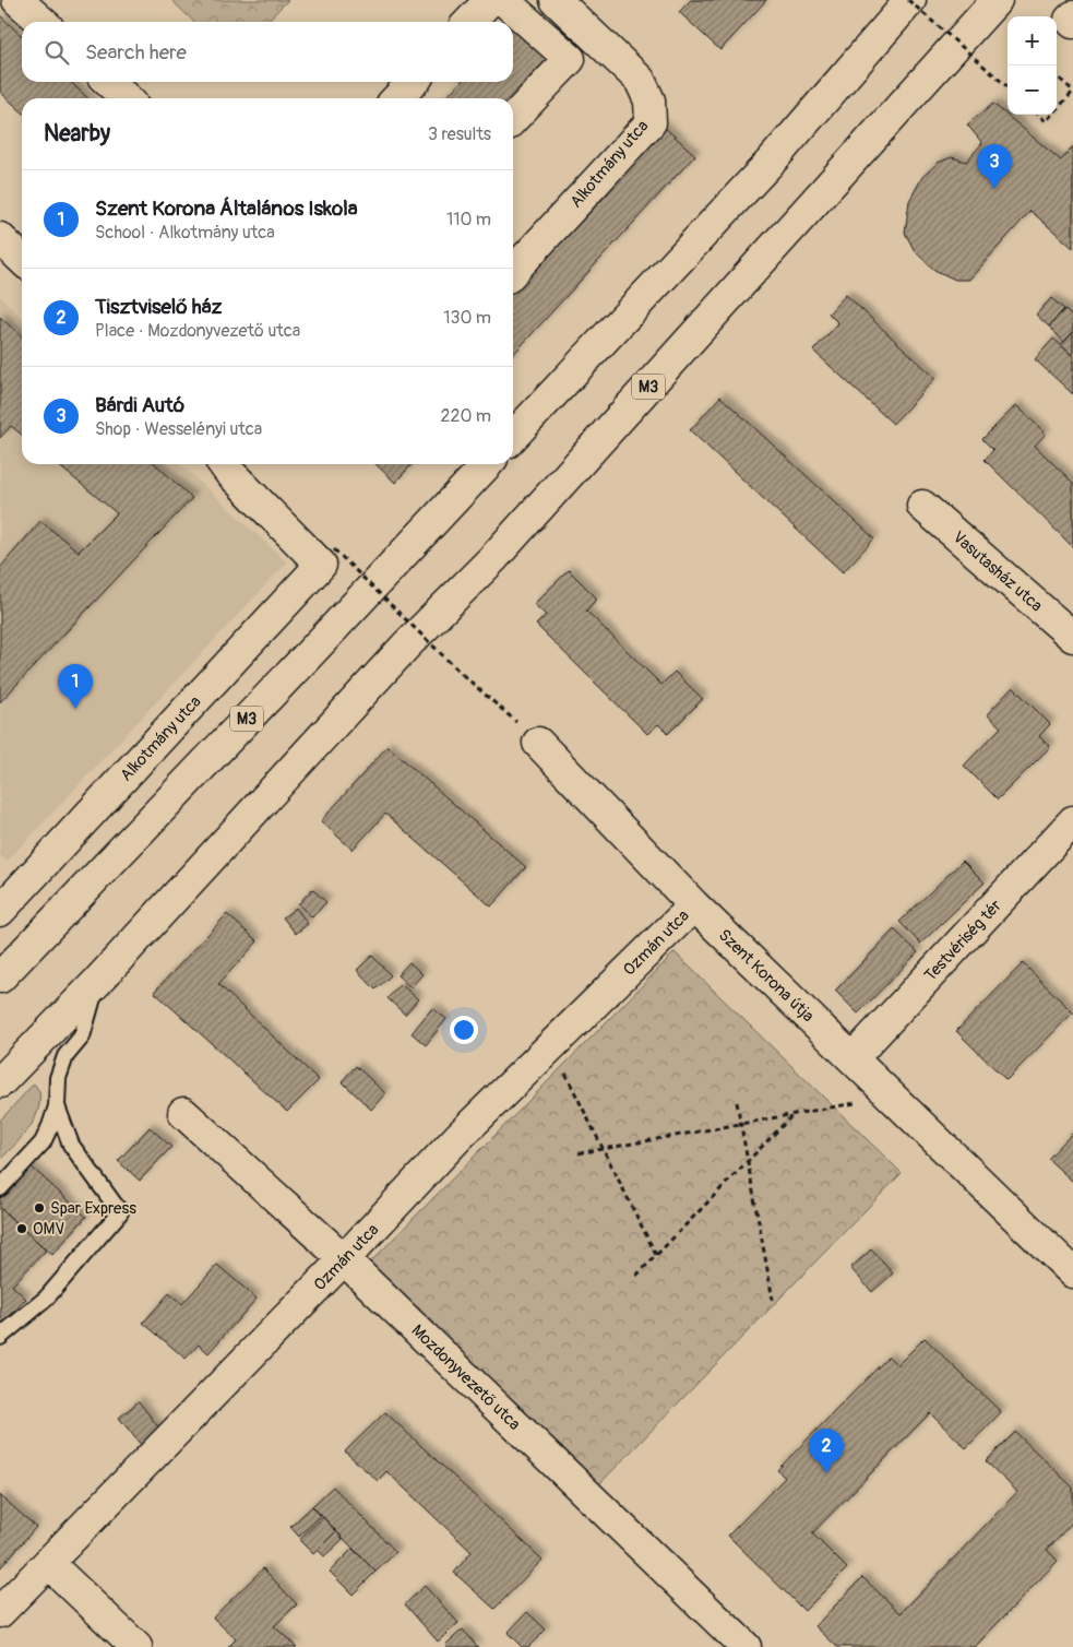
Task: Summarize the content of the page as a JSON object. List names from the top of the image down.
{
  "streets": {
    "street": [
      "Alkotmány utca",
      "M3",
      "Vasutasház utca",
      "Testvériség tér",
      "Ozmán utca",
      "Szent Korona útja",
      "Mozdonyvezető utca"
    ]
  },
  "crossings": [
    ["Testvériség tér", "Szent Korona útja"],
    ["Ozmán utca", "Szent Korona útja"],
    ["Ozmán utca", "Mozdonyvezető utca"]
  ],
  "places": ["Spar Express", "OMV"],
  "page": {
    "map_buttons": ["+", "−"],
    "search": "Search here",
    "heading": ["Nearby", "3 results"],
    "pins": ["3", "1", "2"],
    "list": [
      {
        "mark": "1",
        "name": "Szent Korona Általános Iskola",
        "note": "School · Alkotmány utca",
        "value": "110 m"
      },
      {
        "mark": "2",
        "name": "Tisztviselő ház",
        "note": "Place · Mozdonyvezető utca",
        "value": "130 m"
      },
      {
        "mark": "3",
        "name": "Bárdi Autó",
        "note": "Shop · Wesselényi utca",
        "value": "220 m"
      }
    ]
  }
}
